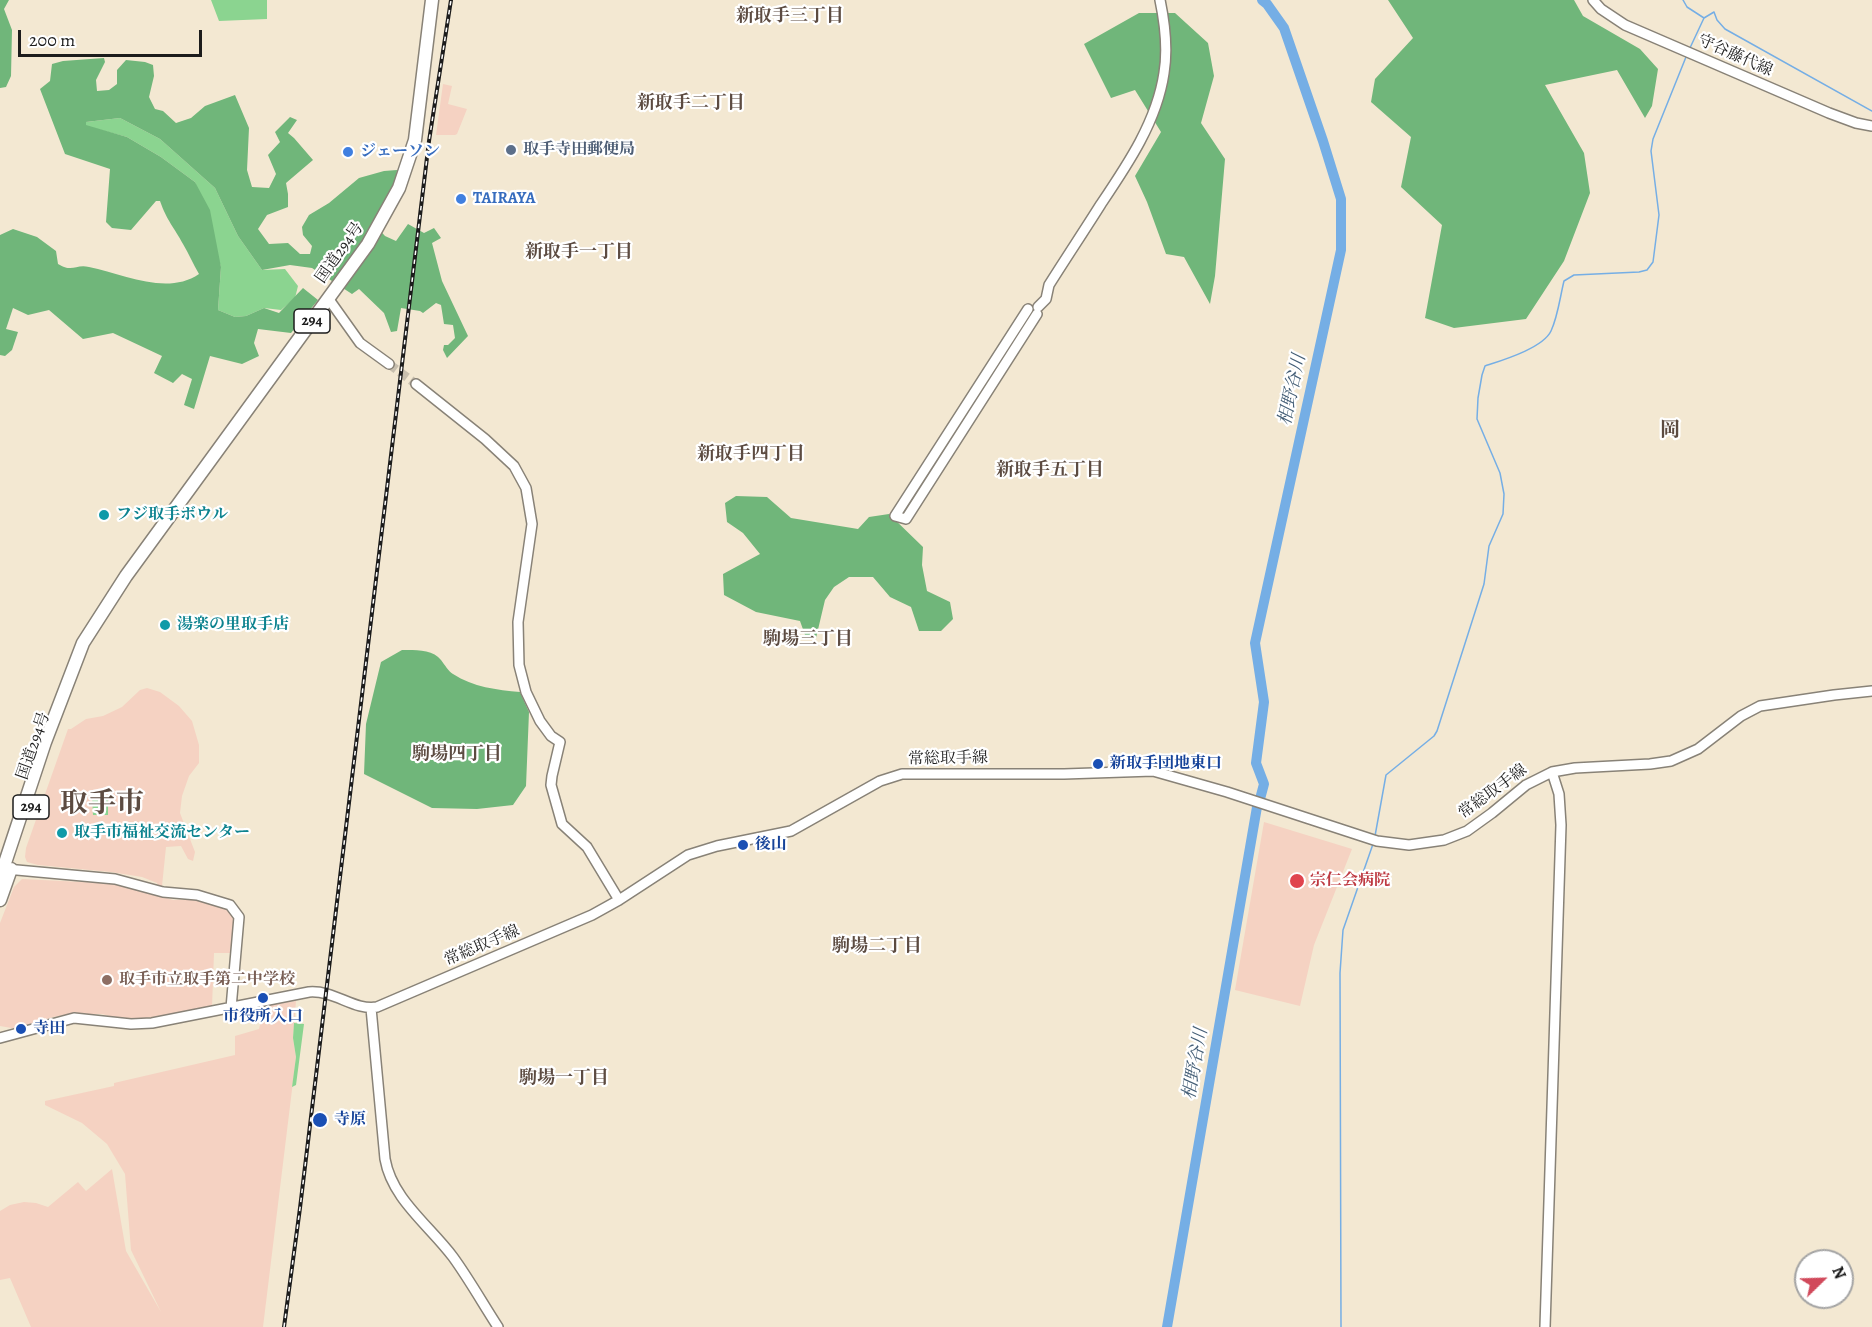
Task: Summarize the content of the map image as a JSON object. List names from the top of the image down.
{
  "streets": {
    "highway": ["国道294号", "294"],
    "street": ["守谷藤代線", "常総取手線"]
  },
  "districts": [
    "新取手三丁目",
    "新取手二丁目",
    "新取手一丁目",
    "岡",
    "新取手四丁目",
    "新取手五丁目",
    "駒場三丁目",
    "駒場四丁目",
    "取手市",
    "駒場二丁目",
    "駒場一丁目"
  ],
  "water": ["相野谷川"],
  "places": [
    "取手寺田郵便局",
    "ジェーソン",
    "TAIRAYA",
    "フジ取手ボウル",
    "湯楽の里取手店",
    "新取手団地東口",
    "取手市福祉交流センター",
    "後山",
    "宗仁会病院",
    "取手市立取手第二中学校",
    "市役所入口",
    "寺田",
    "寺原"
  ],
  "scale_bar": "200 m",
  "north": "top right"
}
